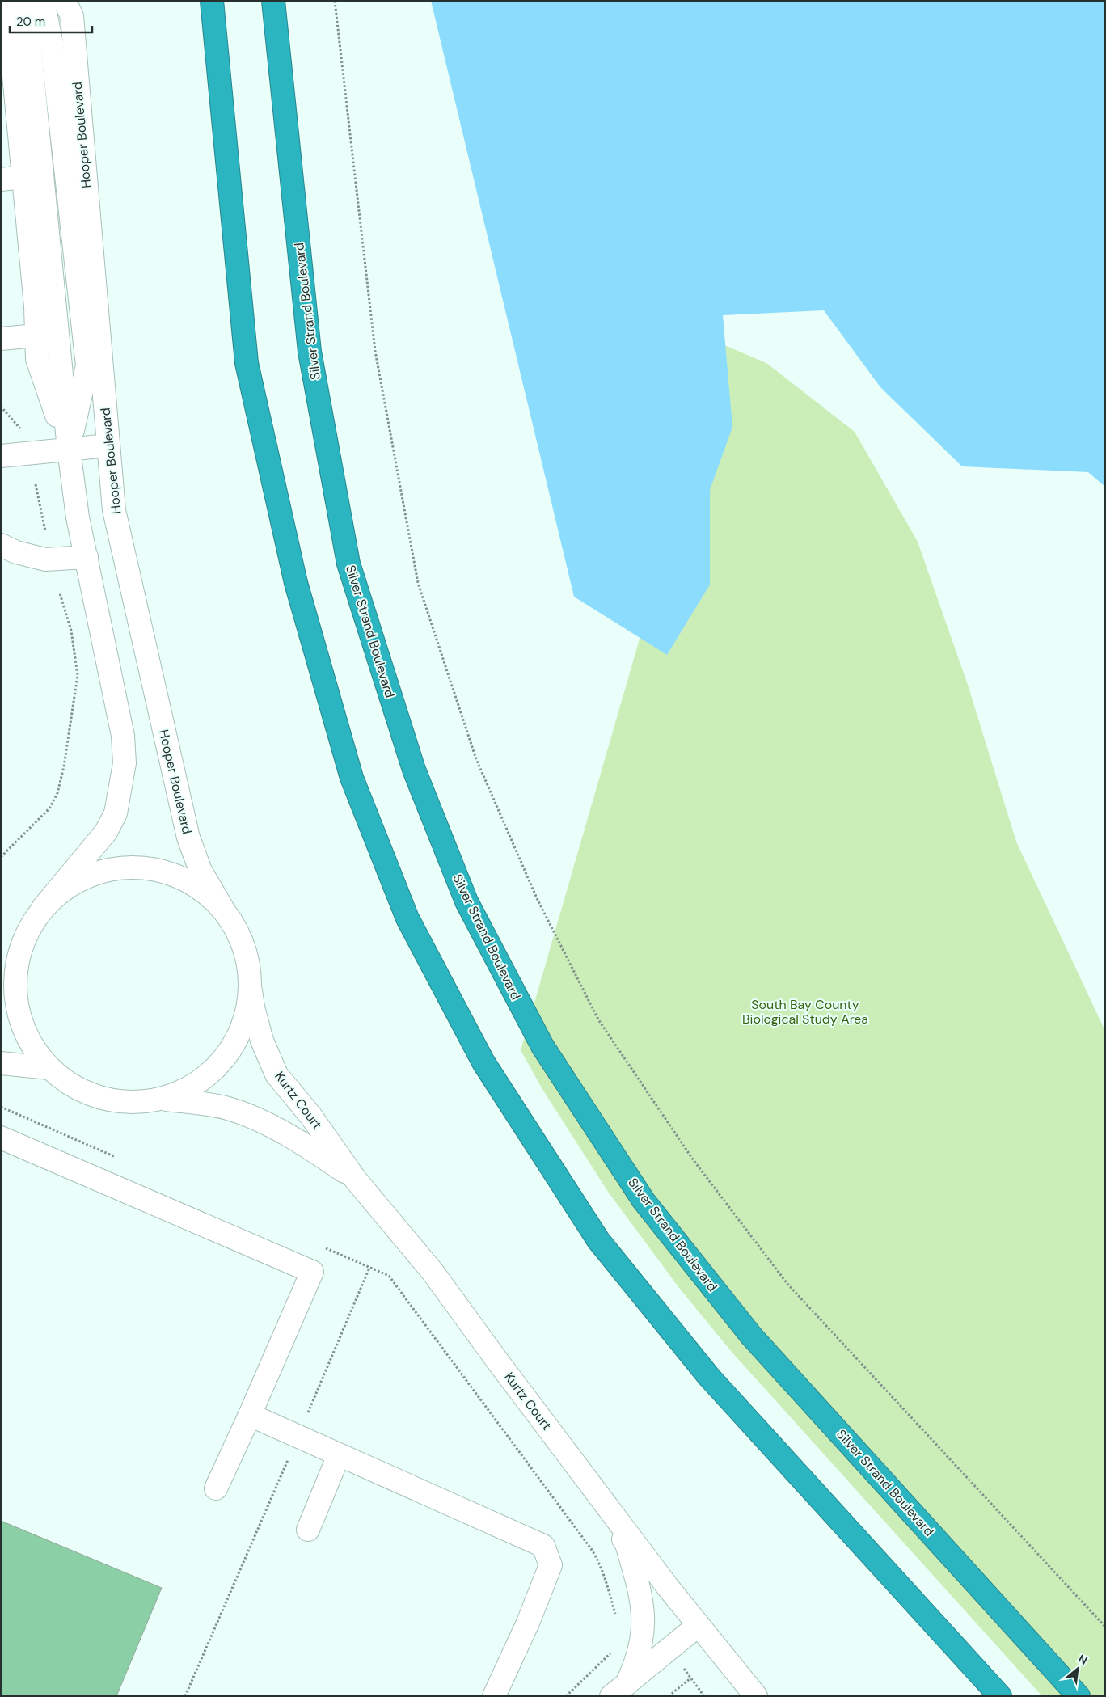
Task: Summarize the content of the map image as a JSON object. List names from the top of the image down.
{
  "streets": {
    "highway": ["Silver Strand Boulevard"],
    "street": ["Hooper Boulevard", "Kurtz Court"]
  },
  "parks": ["South Bay County Biological Study Area"],
  "scale_bar": "20 m",
  "north": "top right"
}
